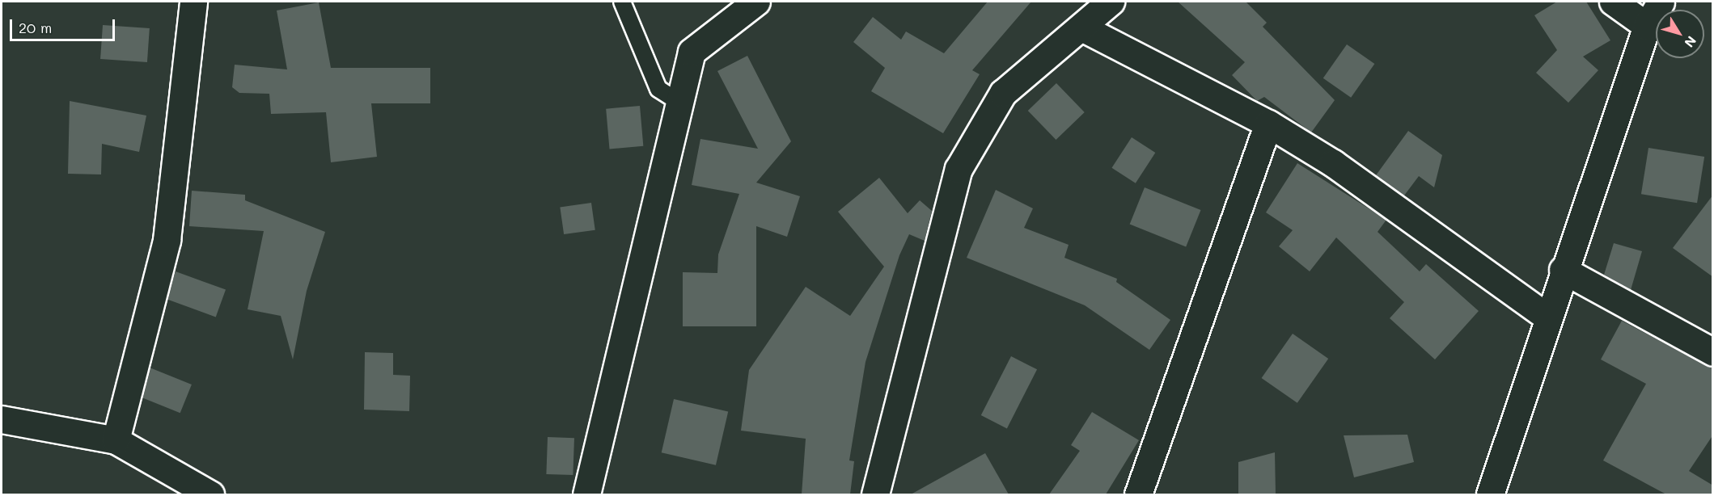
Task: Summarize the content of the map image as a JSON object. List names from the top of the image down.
{
  "scale_bar": "20 m",
  "north": "bottom right"
}
